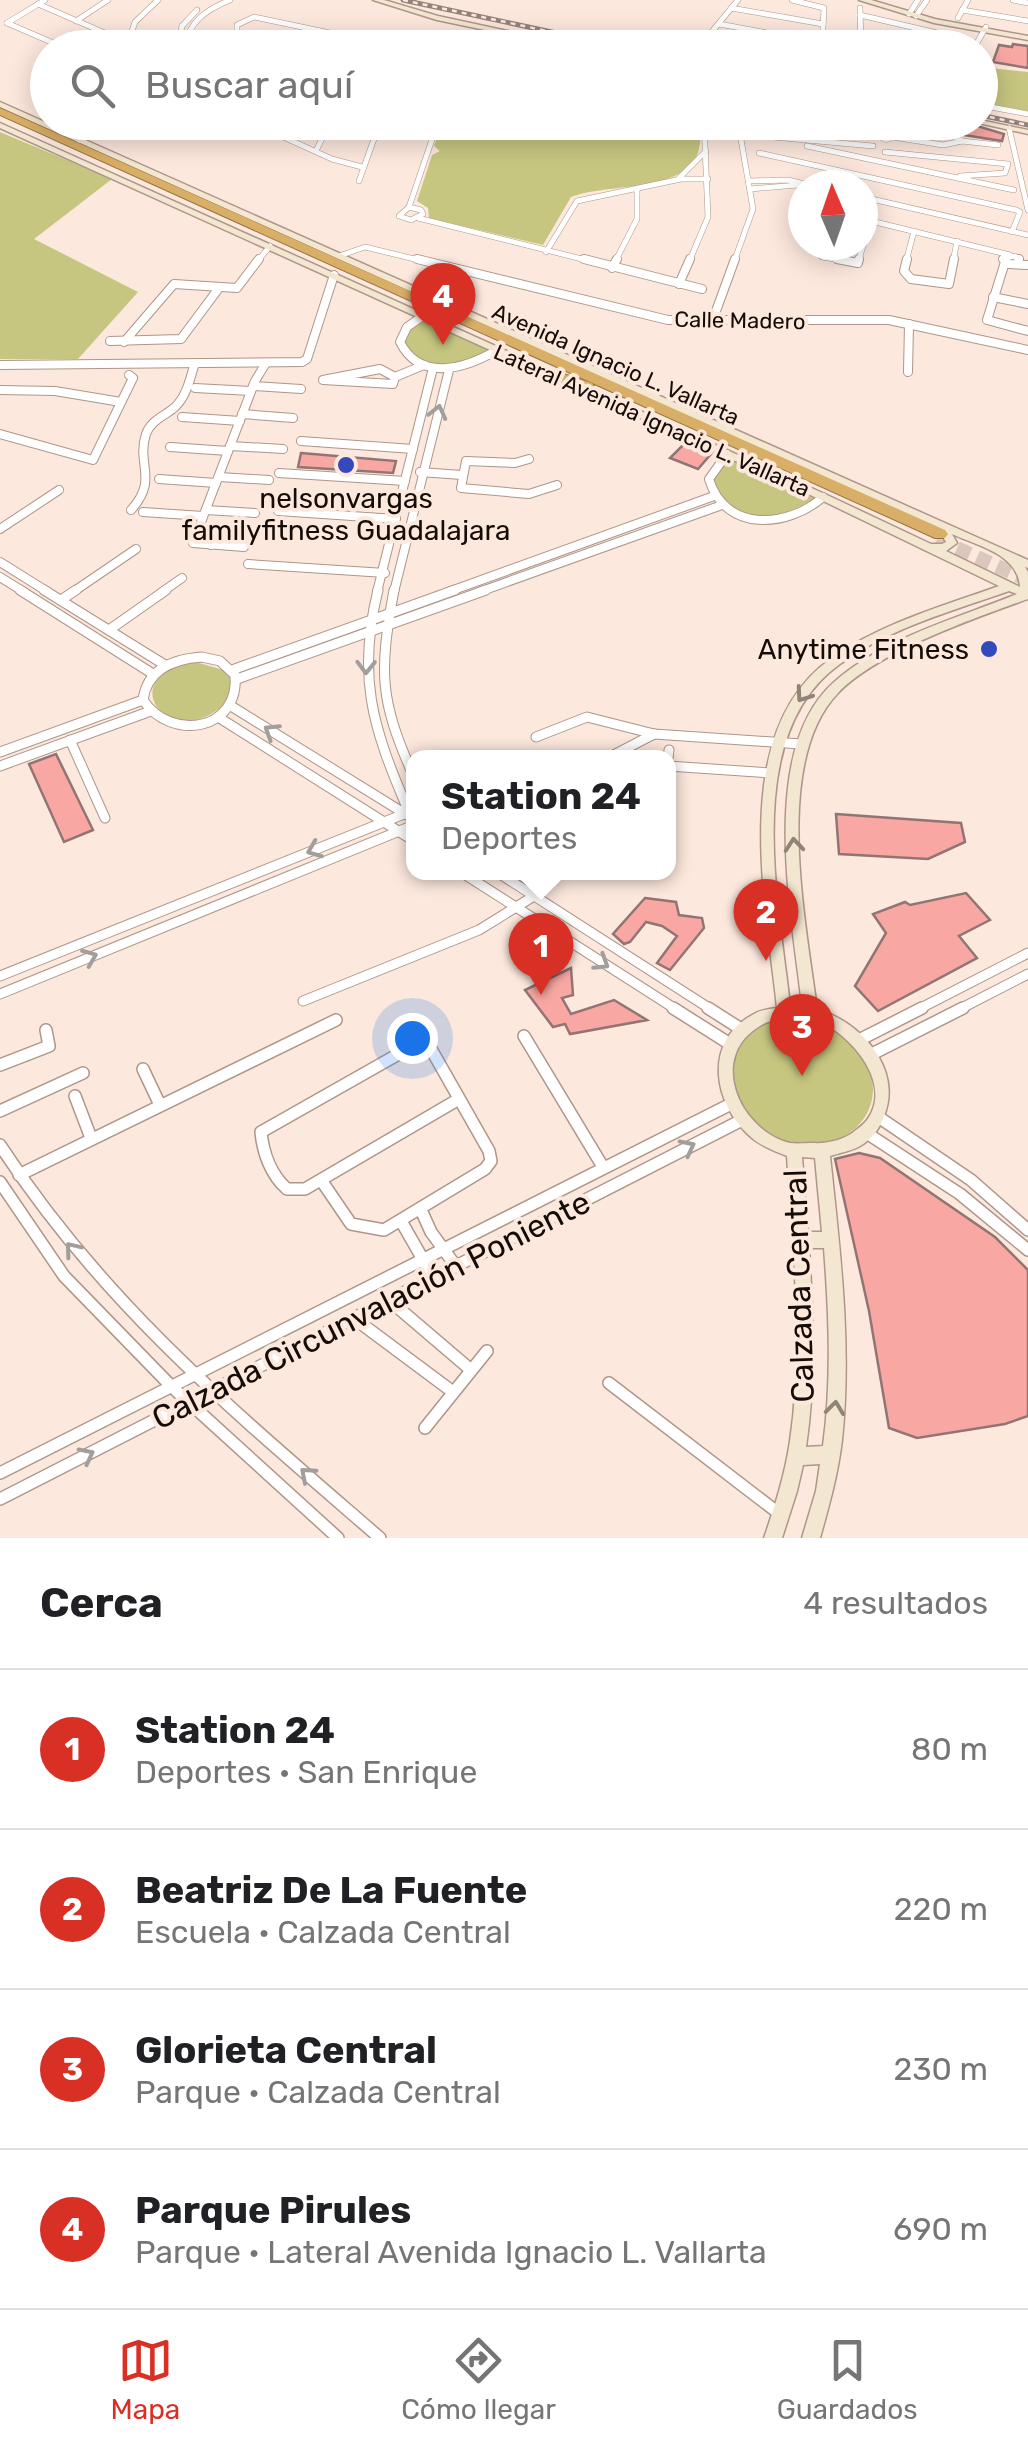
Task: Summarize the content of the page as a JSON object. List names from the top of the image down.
{
  "streets": {
    "highway": ["Avenida Ignacio L. Vallarta"],
    "street": [
      "Calle Madero",
      "Lateral Avenida Ignacio L. Vallarta",
      "Calzada Central",
      "Calzada Circunvalación Poniente"
    ]
  },
  "crossings": [
    ["Calle Madero", "Lateral Avenida Ignacio L. Vallarta"],
    ["Avenida Ignacio L. Vallarta", "Lateral Avenida Ignacio L. Vallarta"],
    ["Calzada Central", "Calzada Circunvalación Poniente"]
  ],
  "places": ["nelsonvargas familyfitness Guadalajara", "Anytime Fitness"],
  "north": "top",
  "page": {
    "search": "Buscar aquí",
    "pins": [
      "4",
      "2",
      "1",
      "3"
    ],
    "popup": ["Station 24", "Deportes"],
    "heading": ["Cerca", "4 resultados"],
    "list": [
      {
        "mark": "1",
        "name": "Station 24",
        "note": "Deportes · San Enrique",
        "value": "80 m"
      },
      {
        "mark": "2",
        "name": "Beatriz De La Fuente",
        "note": "Escuela · Calzada Central",
        "value": "220 m"
      },
      {
        "mark": "3",
        "name": "Glorieta Central",
        "note": "Parque · Calzada Central",
        "value": "230 m"
      },
      {
        "mark": "4",
        "name": "Parque Pirules",
        "note": "Parque · Lateral Avenida Ignacio L. Vallarta",
        "value": "690 m"
      }
    ],
    "nav": ["Mapa", "Cómo llegar", "Guardados"]
  }
}
